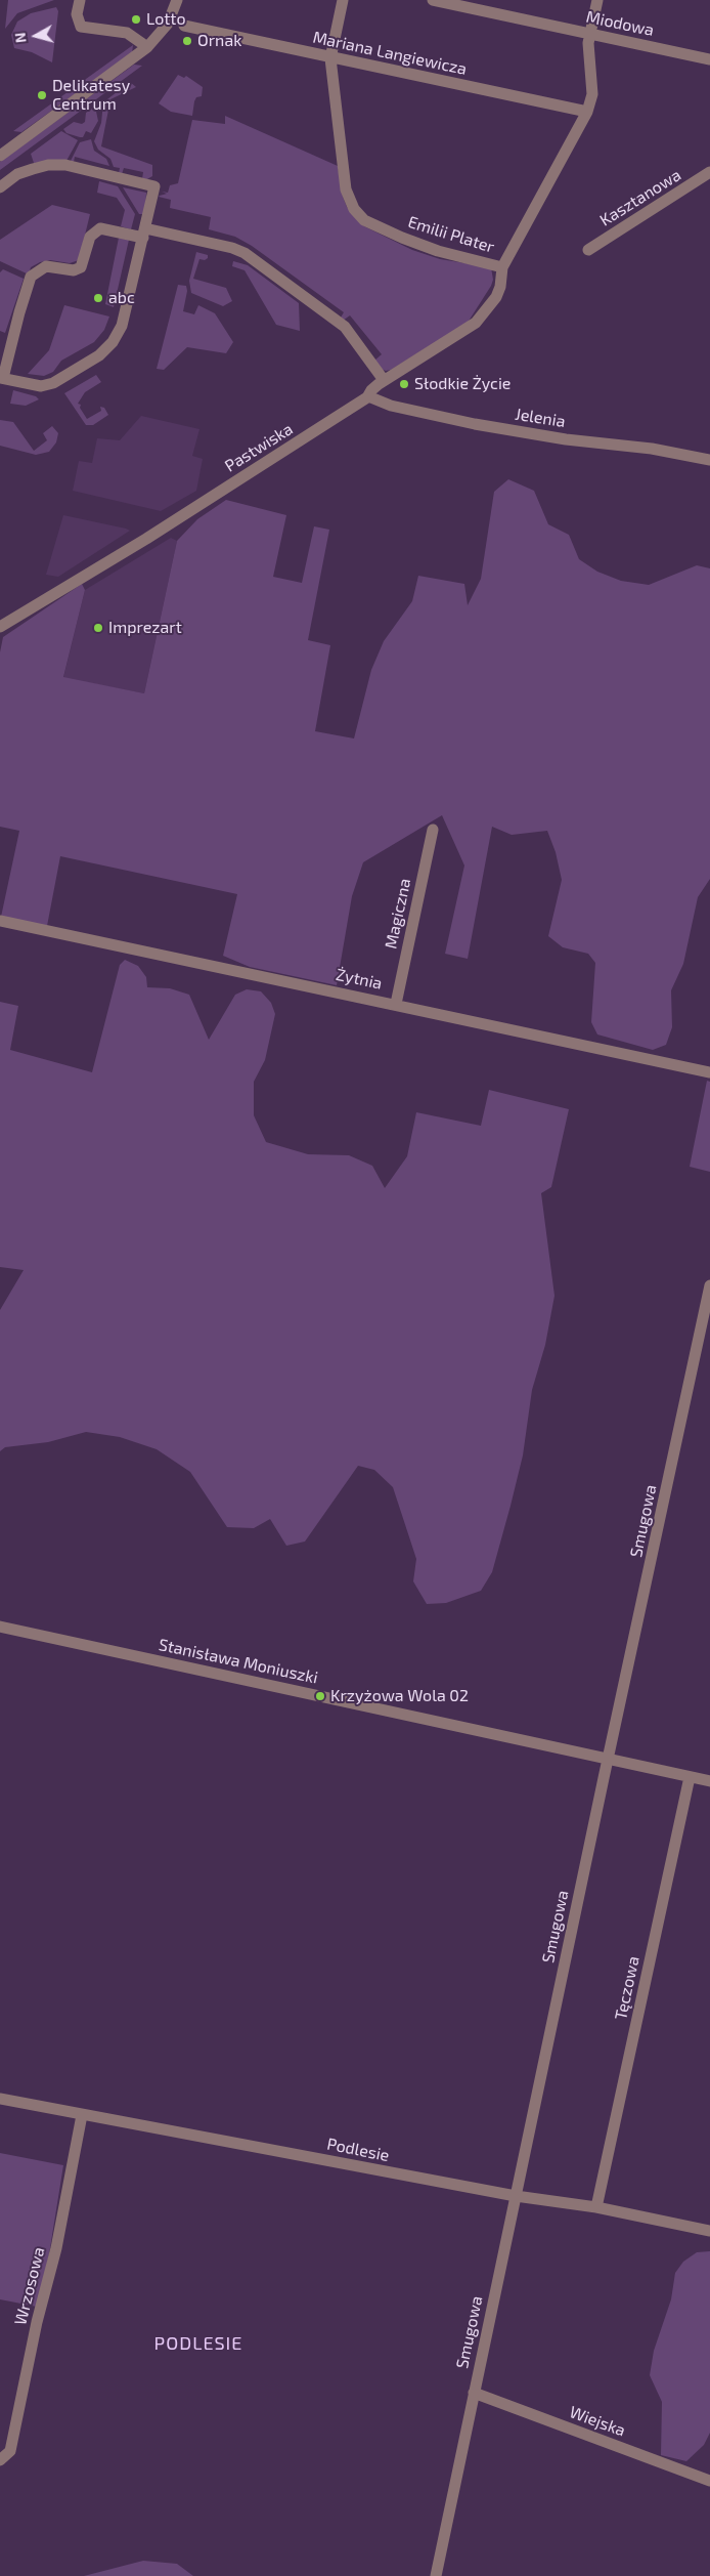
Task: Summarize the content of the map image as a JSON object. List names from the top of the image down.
{
  "streets": {
    "street": [
      "Miodowa",
      "Mariana Langiewicza",
      "Kasztanowa",
      "Emilii Plater",
      "Jelenia",
      "Pastwiska",
      "Magiczna",
      "Żytnia",
      "Smugowa",
      "Stanisława Moniuszki",
      "Tęczowa",
      "Podlesie",
      "Wrzosowa",
      "Wiejska"
    ]
  },
  "crossings": [
    ["Miodowa", "Emilii Plater"],
    ["Mariana Langiewicza", "Emilii Plater"],
    ["Emilii Plater", "Pastwiska"],
    ["Jelenia", "Pastwiska"],
    ["Magiczna", "Żytnia"],
    ["Smugowa", "Stanisława Moniuszki"],
    ["Smugowa", "Podlesie"],
    ["Smugowa", "Wiejska"],
    ["Stanisława Moniuszki", "Tęczowa"],
    ["Tęczowa", "Podlesie"],
    ["Podlesie", "Wrzosowa"]
  ],
  "districts": ["PODLESIE"],
  "places": [
    "Lotto",
    "Ornak",
    "Delikatesy Centrum",
    "abc",
    "Słodkie Życie",
    "Imprezart",
    "Krzyżowa Wola 02"
  ],
  "north": "left"
}
